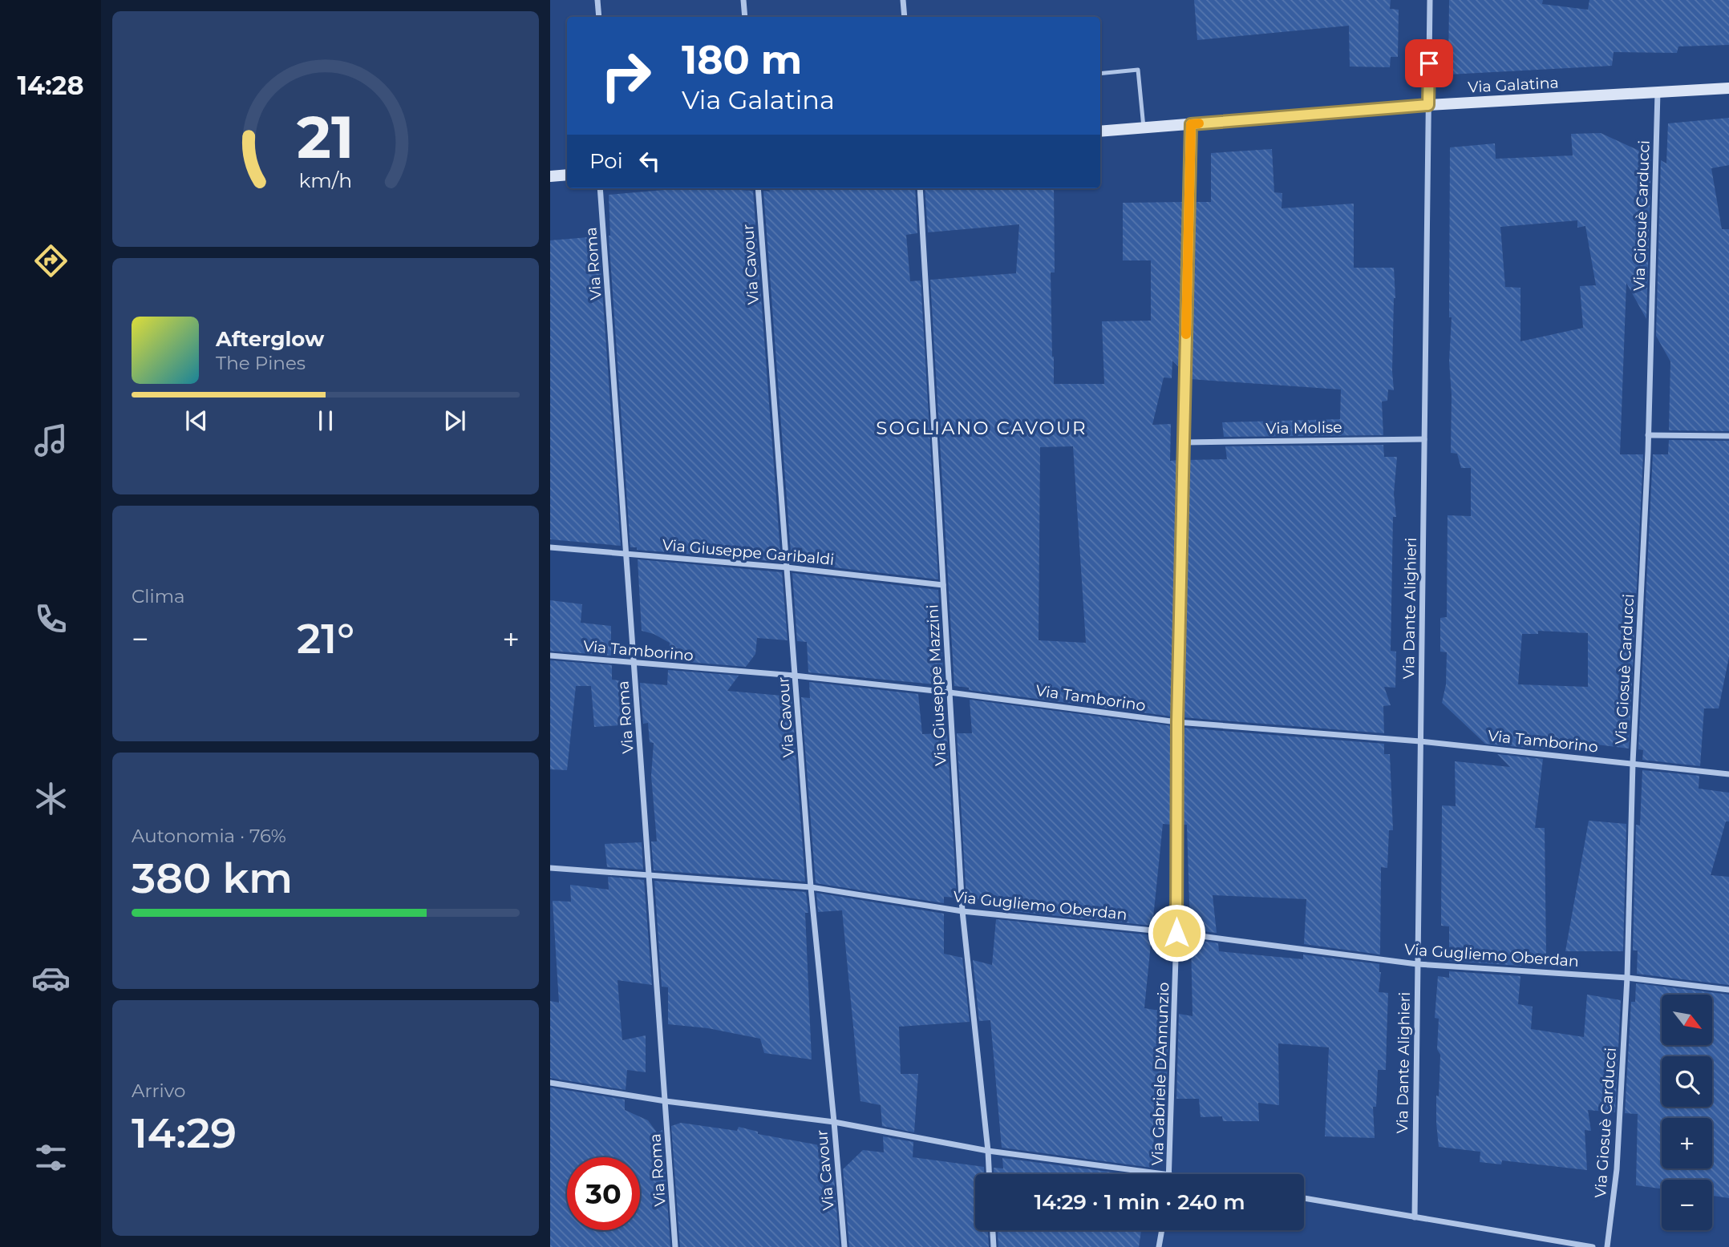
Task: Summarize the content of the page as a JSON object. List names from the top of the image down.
{
  "streets": {
    "street": [
      "Via Galatina",
      "Via Giosuè Carducci",
      "Via Roma",
      "Via Cavour",
      "Via Molise",
      "Via Giuseppe Garibaldi",
      "Via Dante Alighieri",
      "Via Tamborino",
      "Via Giuseppe Mazzini",
      "Via Gugliemo Oberdan",
      "Via Gabriele D'Annunzio"
    ]
  },
  "crossings": [
    ["Via Galatina", "Via Giosuè Carducci"],
    ["Via Galatina", "Via Dante Alighieri"],
    ["Via Galatina", "Via Gabriele D'Annunzio"],
    ["Via Giosuè Carducci", "Via Tamborino"],
    ["Via Giosuè Carducci", "Via Gugliemo Oberdan"],
    ["Via Roma", "Via Giuseppe Garibaldi"],
    ["Via Roma", "Via Tamborino"],
    ["Via Roma", "Via Gugliemo Oberdan"],
    ["Via Cavour", "Via Giuseppe Garibaldi"],
    ["Via Cavour", "Via Tamborino"],
    ["Via Cavour", "Via Gugliemo Oberdan"],
    ["Via Molise", "Via Dante Alighieri"],
    ["Via Molise", "Via Gabriele D'Annunzio"],
    ["Via Giuseppe Garibaldi", "Via Giuseppe Mazzini"],
    ["Via Dante Alighieri", "Via Tamborino"],
    ["Via Dante Alighieri", "Via Gugliemo Oberdan"],
    ["Via Tamborino", "Via Giuseppe Mazzini"],
    ["Via Tamborino", "Via Gabriele D'Annunzio"],
    ["Via Giuseppe Mazzini", "Via Gugliemo Oberdan"],
    ["Via Gugliemo Oberdan", "Via Gabriele D'Annunzio"]
  ],
  "districts": ["SOGLIANO CAVOUR"],
  "north": "bottom right",
  "page": {
    "tabs": "14:28",
    "turn": ["180 m", "Via Galatina"],
    "then": "Poi",
    "song": ["Afterglow", "The Pines"],
    "tile": [
      "Clima",
      ["Autonomia · 76%", "380 km"],
      ["Arrivo", "14:29"]
    ],
    "heat": ["−", "21°", "+"],
    "map_buttons": ["+", "−"],
    "limit": "30",
    "trip": "14:29 · 1 min · 240 m",
    "gauge": ["21", "km/h"]
  }
}
